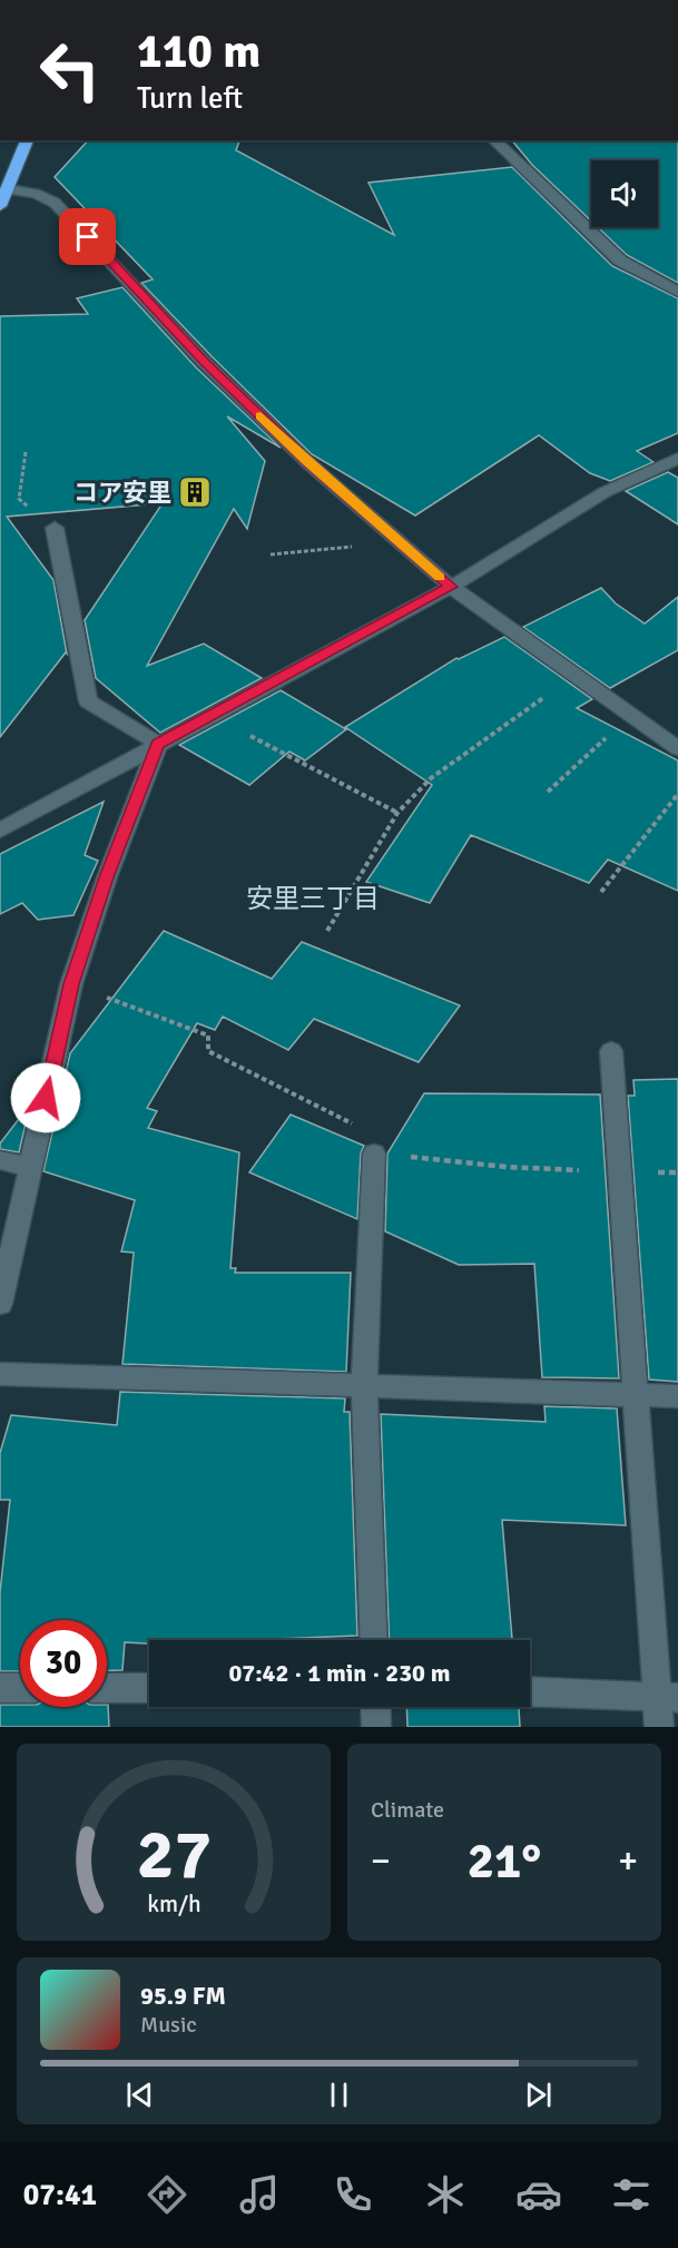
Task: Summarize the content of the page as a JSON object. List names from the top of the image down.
{
  "districts": ["安里三丁目"],
  "places": {
    "building": ["コア安里"]
  },
  "page": {
    "turn": ["110 m", "Turn left"],
    "limit": "30",
    "trip": "07:42 · 1 min · 230 m",
    "tile": "Climate",
    "heat": ["−", "21°", "+"],
    "song": ["95.9 FM", "Music"],
    "tabs": "07:41",
    "gauge": ["27", "km/h"]
  }
}
